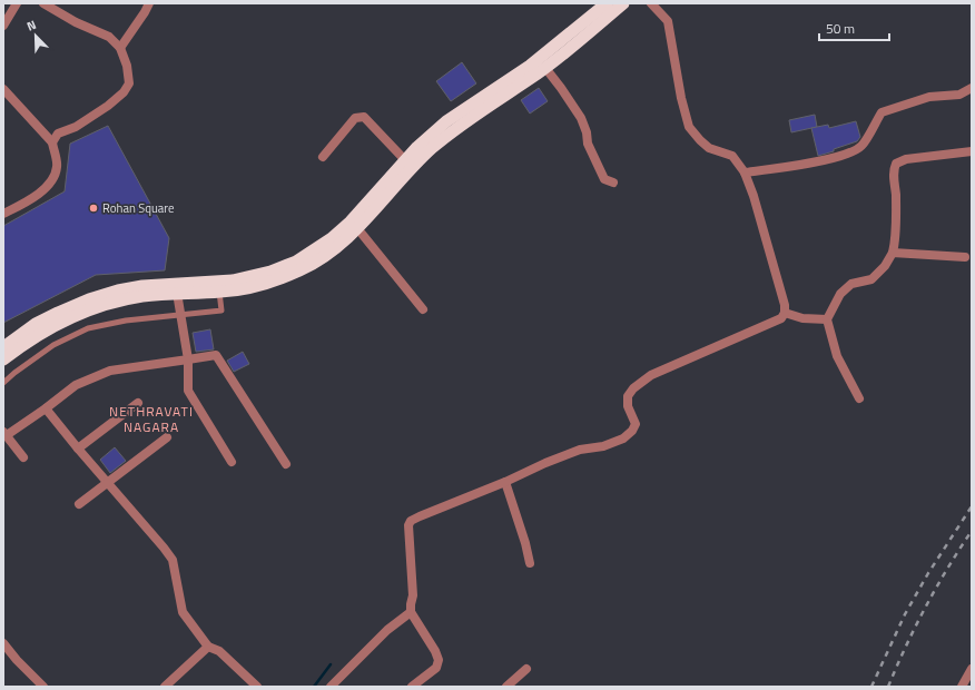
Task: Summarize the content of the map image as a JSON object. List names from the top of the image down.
{
  "districts": ["NETHRAVATI NAGARA"],
  "places": ["Rohan Square"],
  "scale_bar": "50 m",
  "north": "top left"
}
